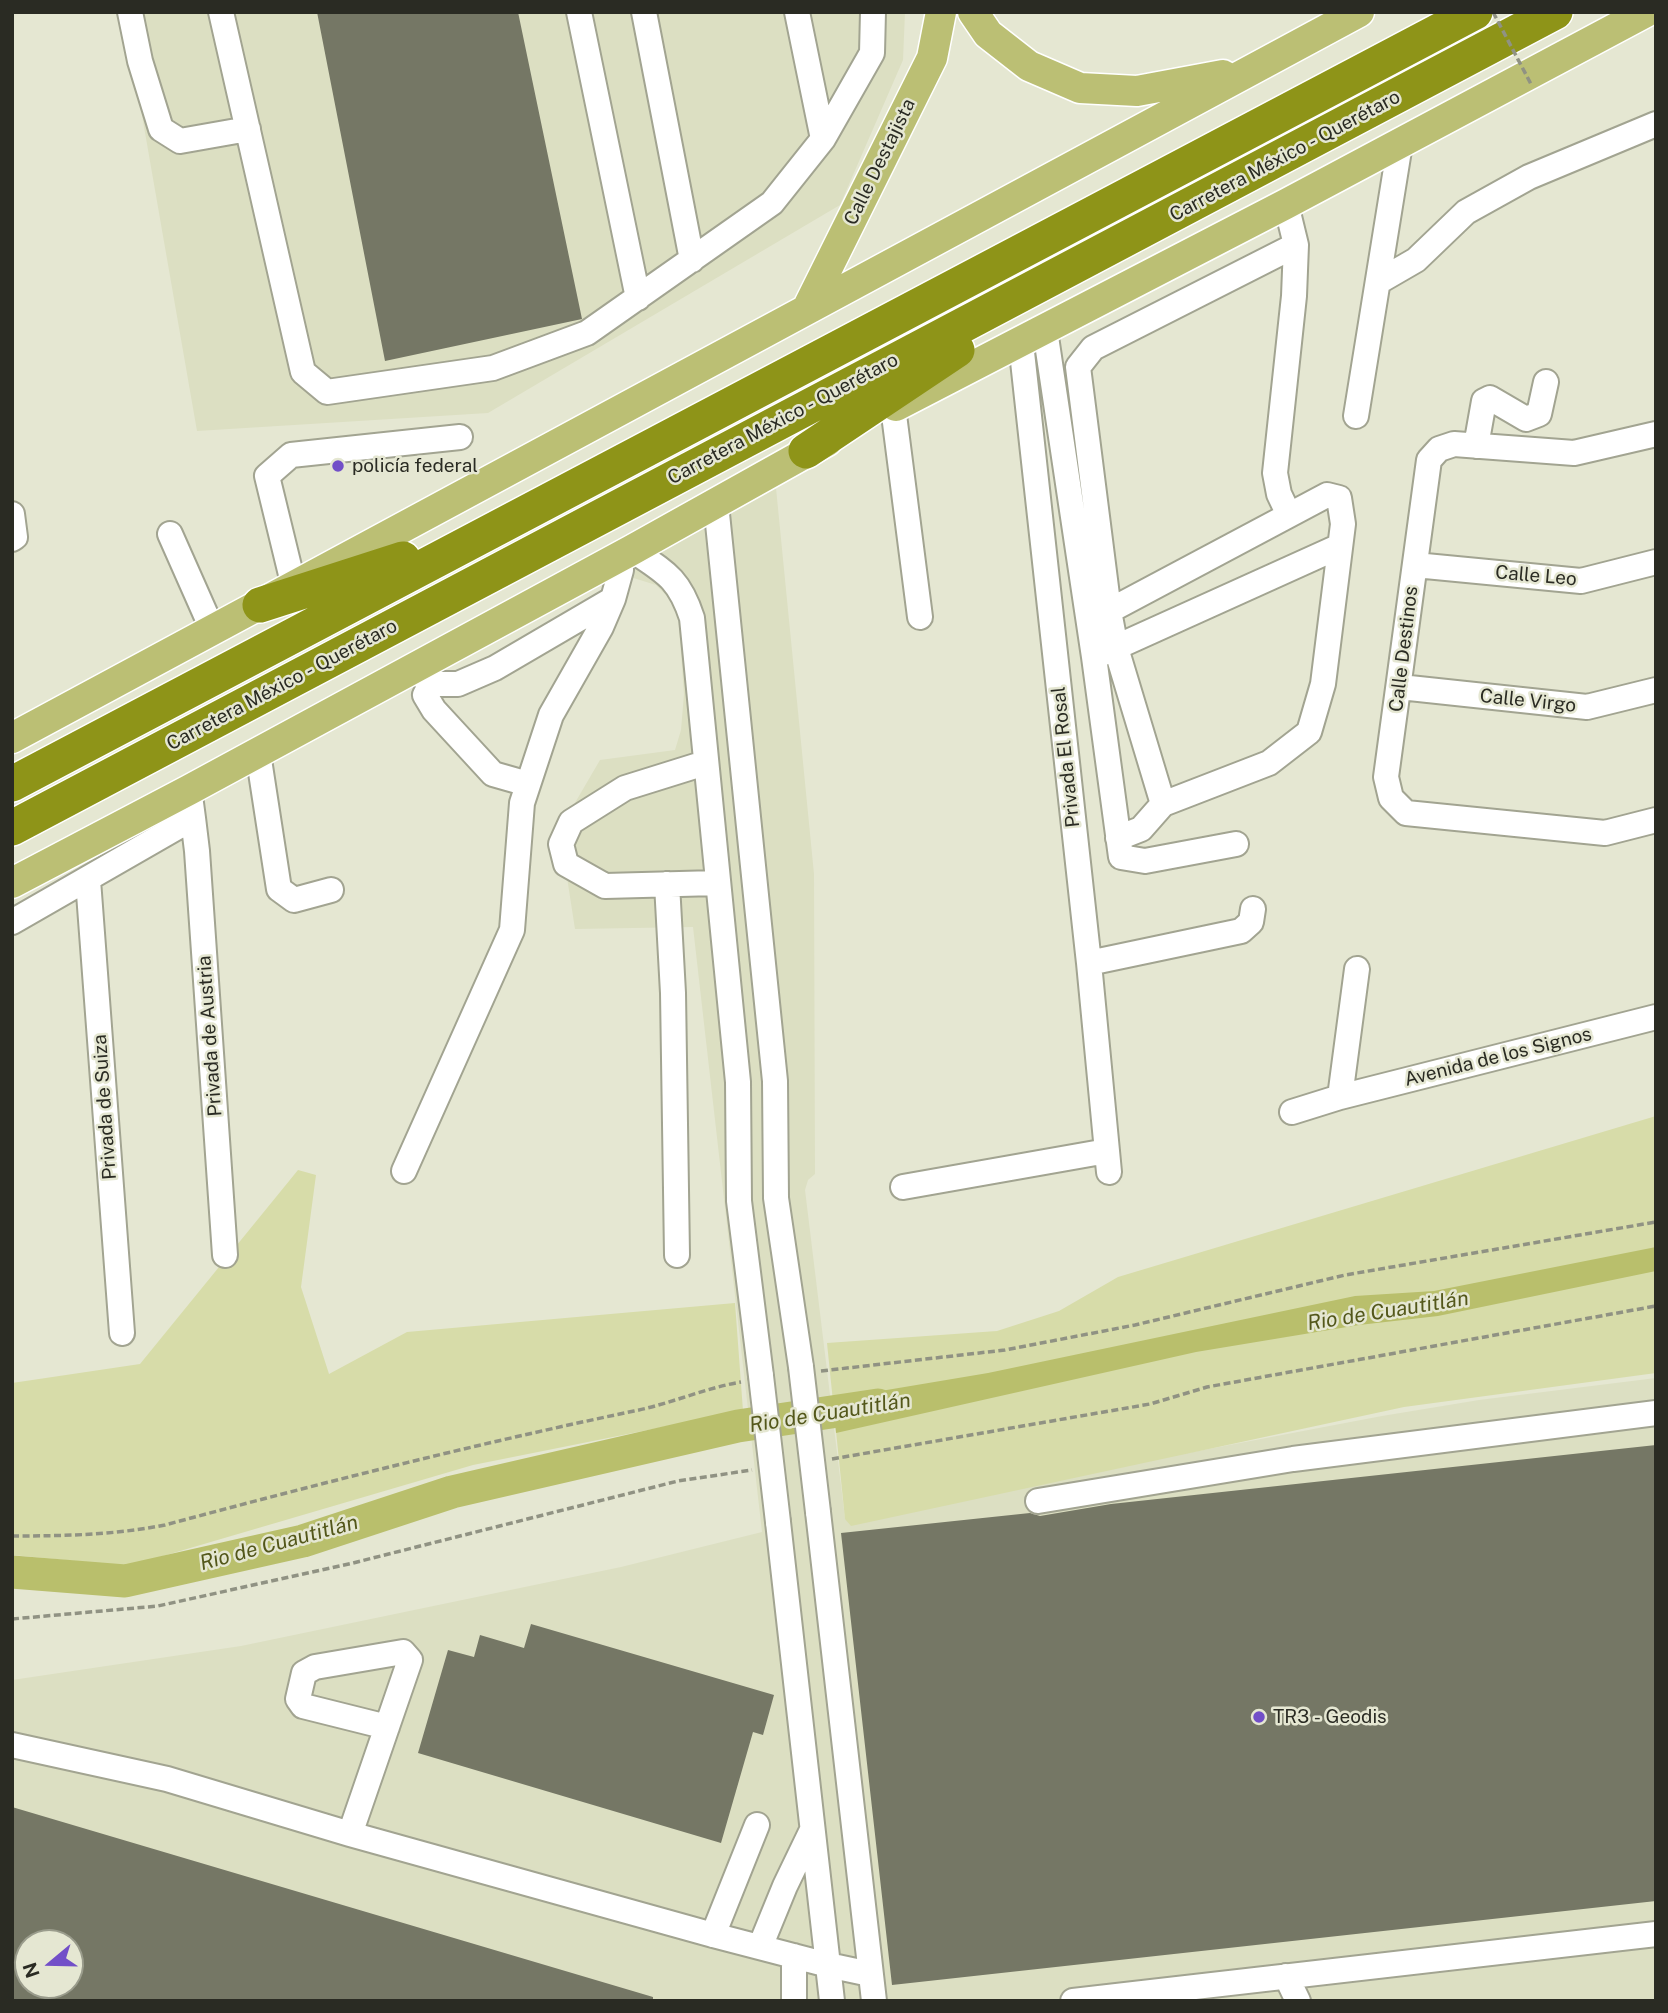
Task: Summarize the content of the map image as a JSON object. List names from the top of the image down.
{
  "streets": {
    "highway": ["Carretera México - Querétaro"],
    "main road": ["Calle Destajista"],
    "street": [
      "Calle Leo",
      "Calle Destinos",
      "Calle Virgo",
      "Privada El Rosal",
      "Privada de Austria",
      "Avenida de los Signos",
      "Privada de Suiza"
    ]
  },
  "crossings": [
    ["Calle Leo", "Calle Destinos"],
    ["Calle Destinos", "Calle Virgo"]
  ],
  "water": ["Rio de Cuautitlán"],
  "places": ["policía federal", "TR3 - Geodis"],
  "north": "left"
}
